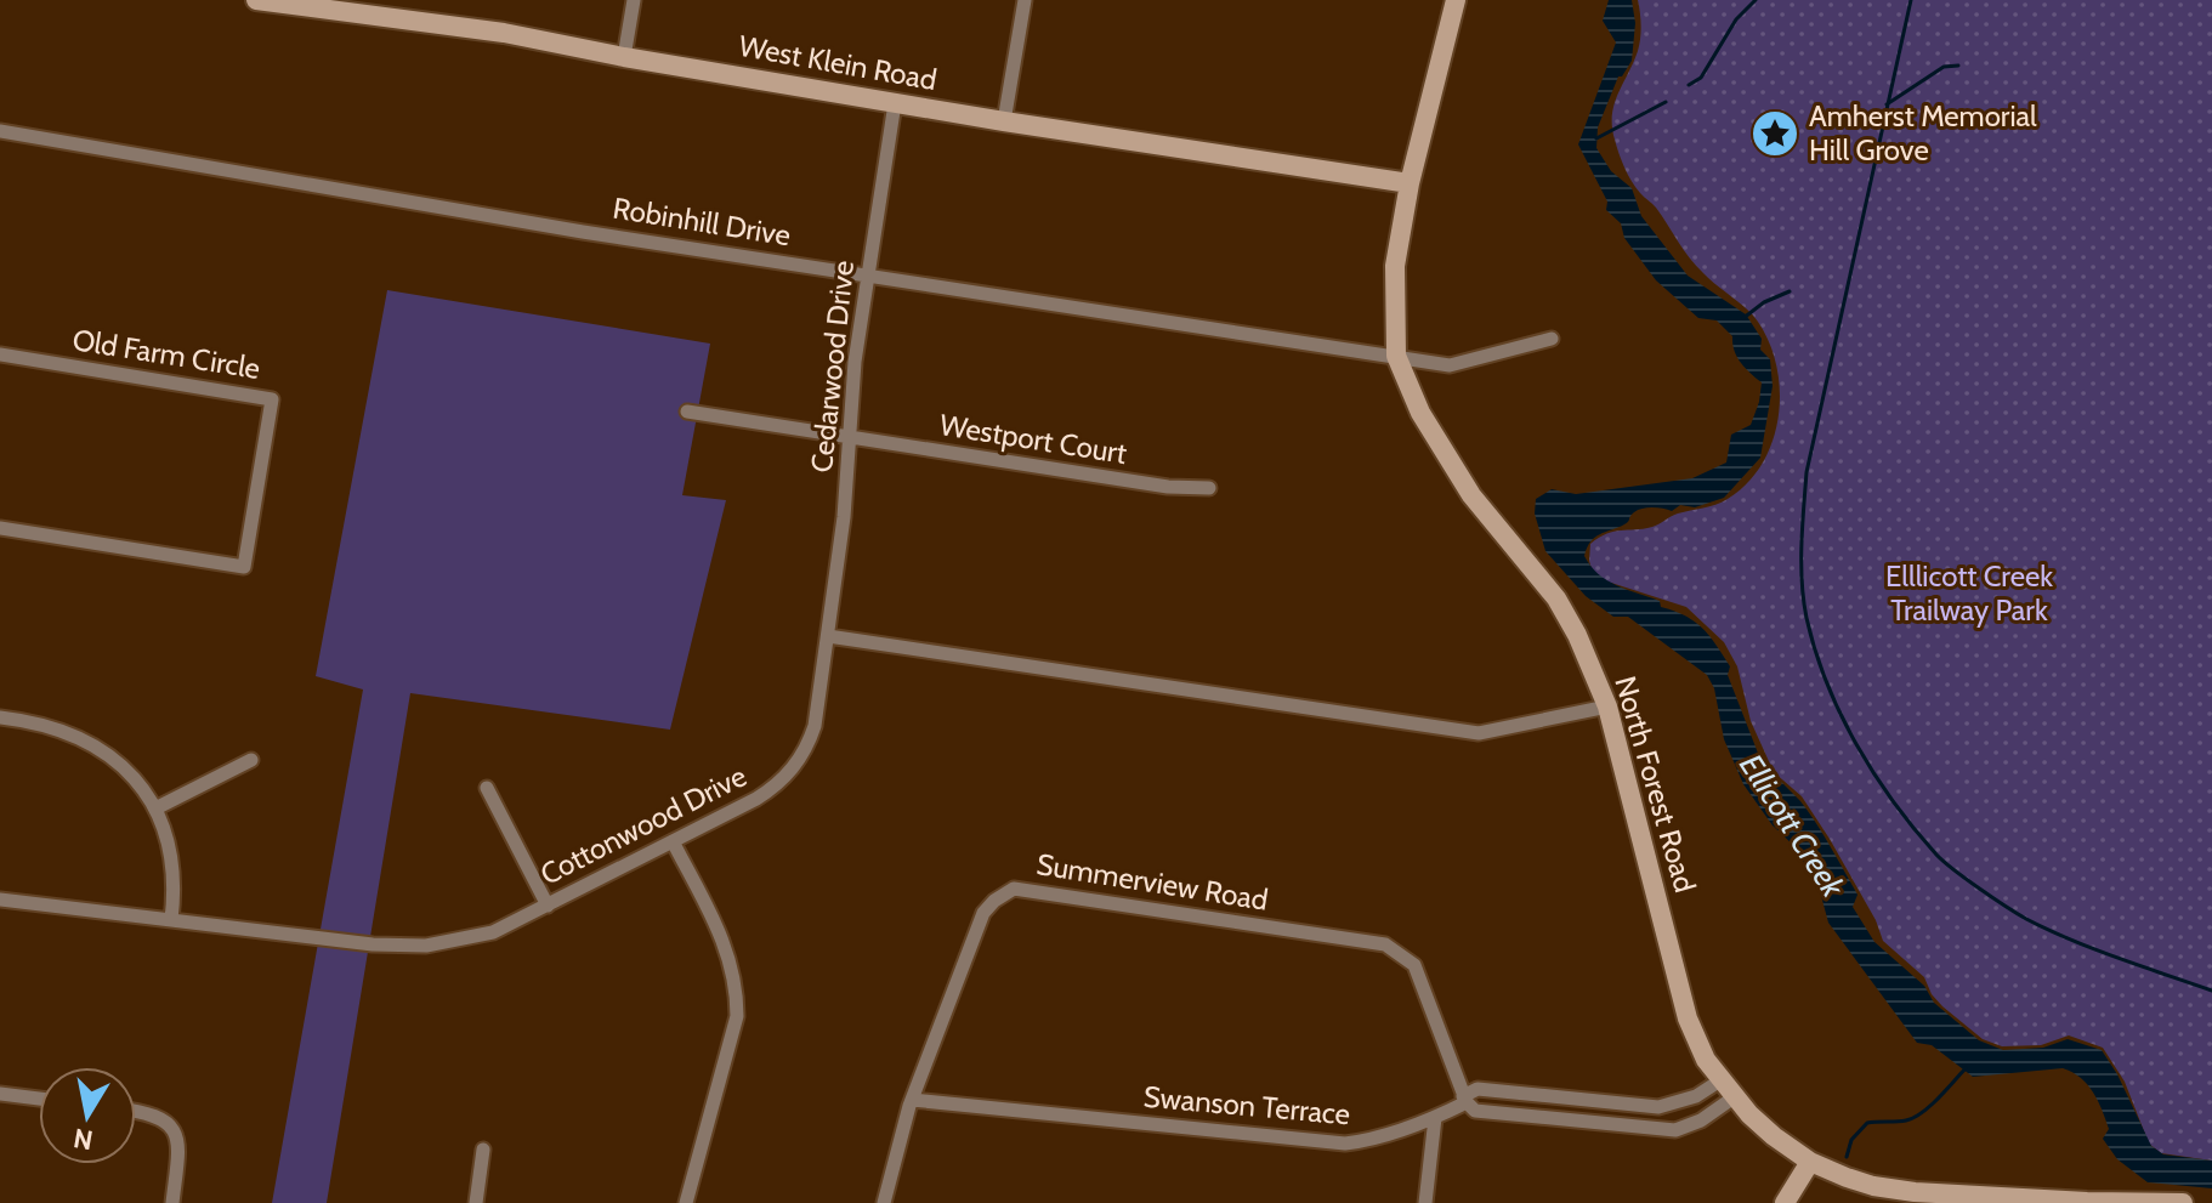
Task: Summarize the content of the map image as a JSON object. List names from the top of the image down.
{
  "streets": {
    "street": [
      "West Klein Road",
      "Robinhill Drive",
      "Old Farm Circle",
      "Cedarwood Drive",
      "Westport Court",
      "North Forest Road",
      "Cottonwood Drive",
      "Summerview Road",
      "Swanson Terrace"
    ]
  },
  "crossings": [
    ["West Klein Road", "Cedarwood Drive"],
    ["West Klein Road", "North Forest Road"],
    ["Robinhill Drive", "Cedarwood Drive"],
    ["Robinhill Drive", "North Forest Road"],
    ["Cedarwood Drive", "Westport Court"],
    ["Cedarwood Drive", "Cottonwood Drive"],
    ["North Forest Road", "Swanson Terrace"],
    ["Summerview Road", "Swanson Terrace"]
  ],
  "water": ["Ellicott Creek"],
  "parks": ["Elllicott Creek Trailway Park"],
  "places": {
    "place": ["Amherst Memorial Hill Grove"]
  },
  "north": "bottom"
}
